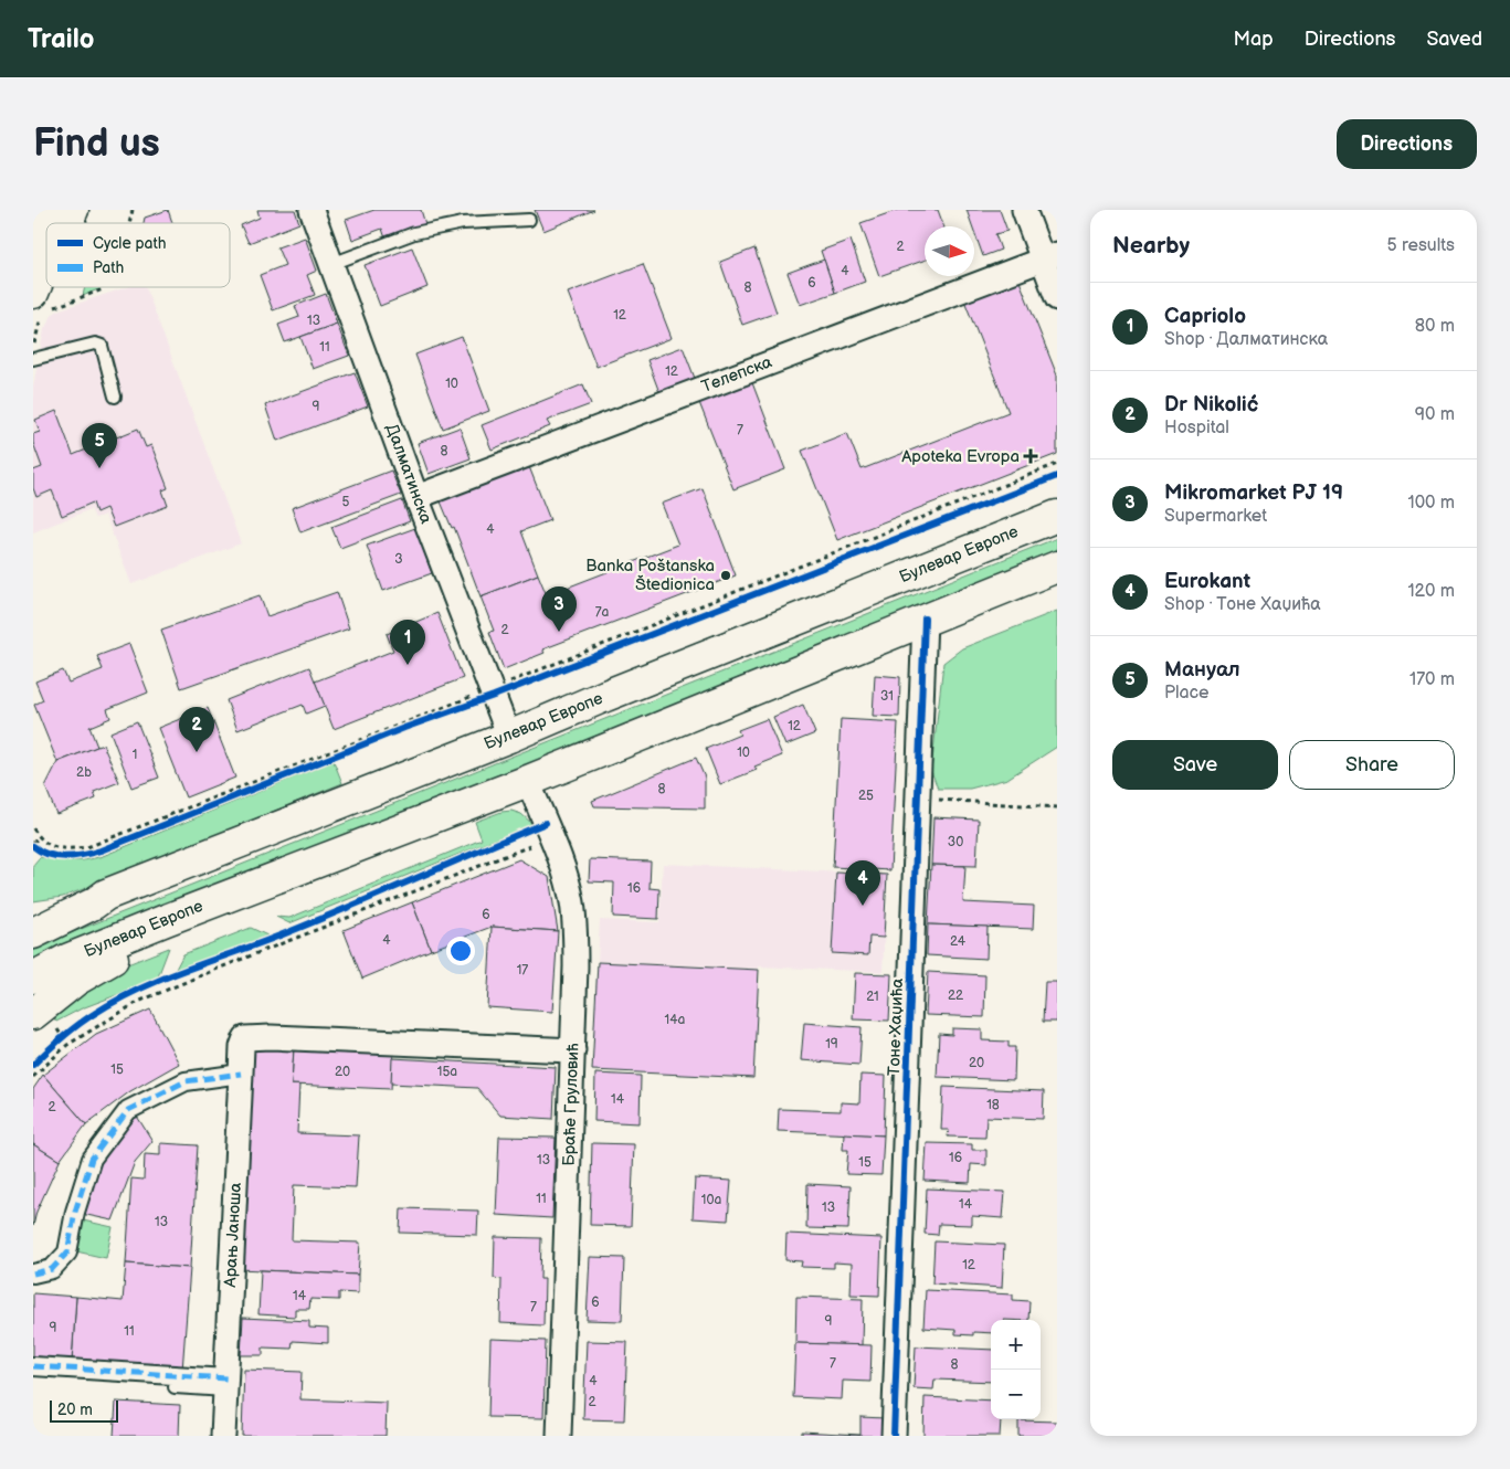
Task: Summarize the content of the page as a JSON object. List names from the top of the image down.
{
  "streets": {
    "main road": ["Булевар Европе"],
    "street": [
      "Телепска",
      "Далматинска",
      "Тоне Хаџића",
      "Браће Груловић",
      "Арањ Јаноша"
    ]
  },
  "crossings": [
    ["Телепска", "Далматинска"],
    ["Далматинска", "Булевар Европе"],
    ["Булевар Европе", "Тоне Хаџића"],
    ["Булевар Европе", "Браће Груловић"],
    ["Браће Груловић", "Арањ Јаноша"]
  ],
  "places": {
    "health": ["Apoteka Evropa"],
    "other": ["Banka Poštanska Štedionica"]
  },
  "house_numbers": [
    "2",
    "4",
    "6",
    "8",
    "12",
    "13",
    "11",
    "12",
    "10",
    "9",
    "7",
    "8",
    "5",
    "4",
    "3",
    "7a",
    "2",
    "31",
    "12",
    "10",
    "1",
    "2b",
    "8",
    "25",
    "30",
    "16",
    "6",
    "4",
    "24",
    "17",
    "22",
    "21",
    "14a",
    "19",
    "20",
    "15",
    "20",
    "15a",
    "14",
    "18",
    "2",
    "16",
    "13",
    "15",
    "11",
    "10a",
    "14",
    "13",
    "13",
    "12",
    "14",
    "6",
    "7",
    "9",
    "9",
    "11",
    "7",
    "8",
    "4",
    "2"
  ],
  "legend": ["Cycle path", "Path"],
  "scale_bar": "20 m",
  "north": "right",
  "page": {
    "header": "Trailo",
    "nav": ["Map", "Directions", "Saved"],
    "buttons": [
      "Directions",
      ["Save", "Share"]
    ],
    "title": "Find us",
    "heading": ["Nearby", "5 results"],
    "list": [
      {
        "mark": "1",
        "name": "Capriolo",
        "note": "Shop · Далматинска",
        "value": "80 m"
      },
      {
        "mark": "2",
        "name": "Dr Nikolić",
        "note": "Hospital",
        "value": "90 m"
      },
      {
        "mark": "3",
        "name": "Mikromarket PJ 19",
        "note": "Supermarket",
        "value": "100 m"
      },
      {
        "mark": "4",
        "name": "Eurokant",
        "note": "Shop · Тоне Хаџића",
        "value": "120 m"
      },
      {
        "mark": "5",
        "name": "Мануал",
        "note": "Place",
        "value": "170 m"
      }
    ],
    "pins": [
      "5",
      "3",
      "1",
      "2",
      "4"
    ],
    "map_buttons": ["+", "−"],
    "scale": "20 m"
  }
}
